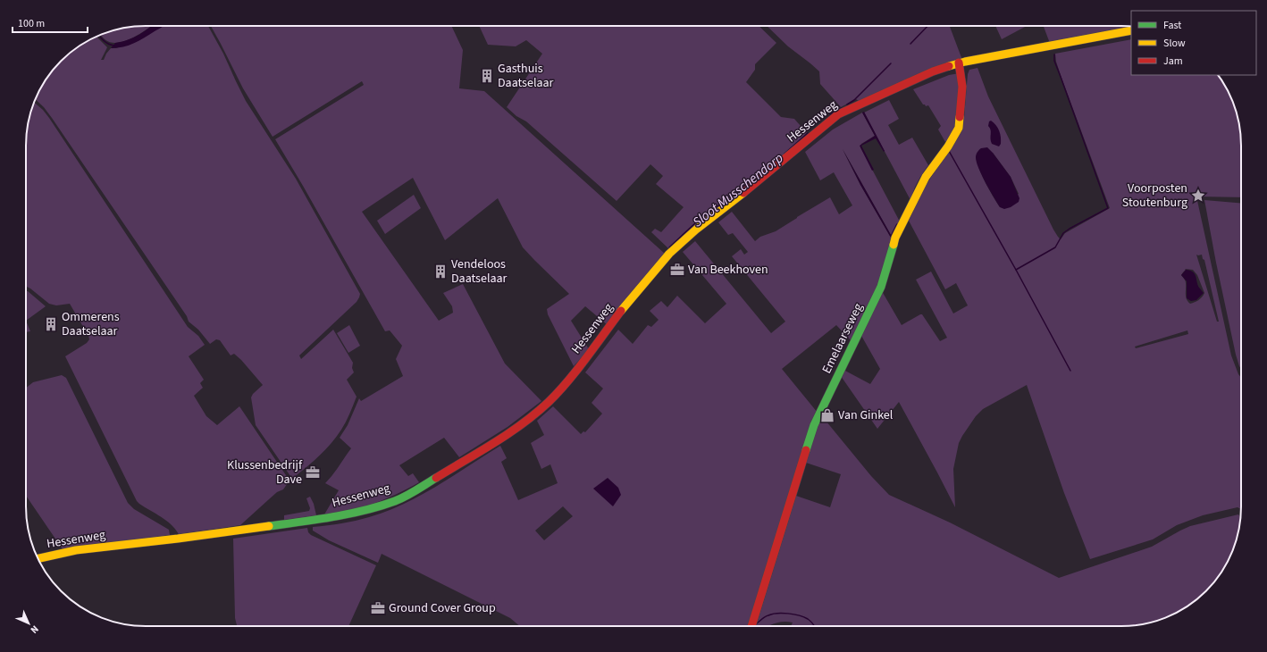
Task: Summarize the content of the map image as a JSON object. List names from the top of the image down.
{
  "streets": {
    "street": ["Hessenweg", "Emelaarseweg"]
  },
  "crossings": [
    ["Hessenweg", "Emelaarseweg"]
  ],
  "water": ["Sloot Musschendorp"],
  "places": {
    "building": ["Gasthuis Daatselaar", "Vendeloos Daatselaar", "Ommerens Daatselaar"],
    "place": ["Voorposten Stoutenburg"],
    "office": ["Van Beekhoven", "Klussenbedrijf Dave", "Ground Cover Group"],
    "shop": ["Van Ginkel"]
  },
  "legend": ["Fast", "Slow", "Jam"],
  "scale_bar": "100 m",
  "north": "bottom right"
}
